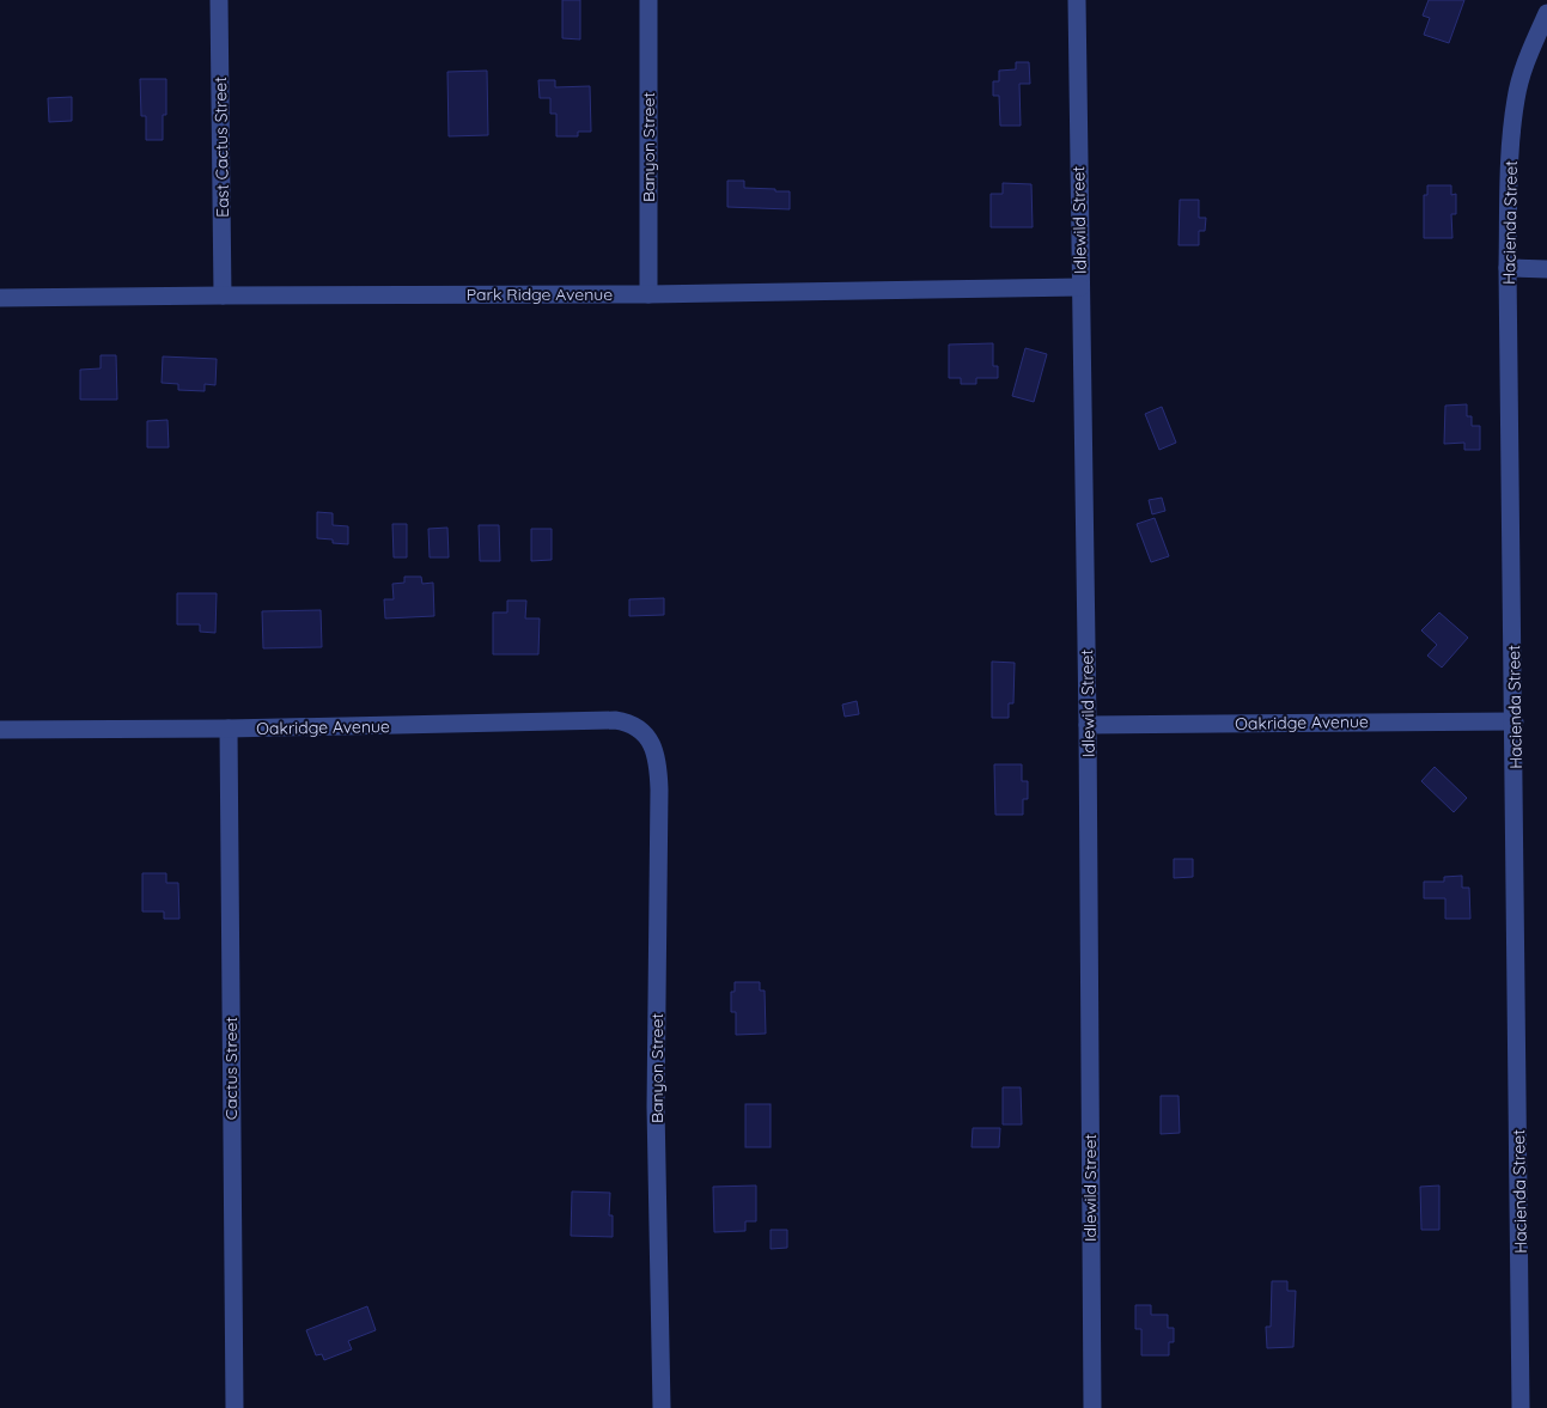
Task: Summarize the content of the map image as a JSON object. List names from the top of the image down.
{
  "streets": {
    "street": [
      "East Cactus Street",
      "Banyon Street",
      "Idlewild Street",
      "Hacienda Street",
      "Park Ridge Avenue",
      "Oakridge Avenue",
      "Cactus Street"
    ]
  },
  "crossings": [
    ["East Cactus Street", "Park Ridge Avenue"],
    ["Banyon Street", "Park Ridge Avenue"],
    ["Banyon Street", "Oakridge Avenue"],
    ["Idlewild Street", "Park Ridge Avenue"],
    ["Idlewild Street", "Oakridge Avenue"],
    ["Hacienda Street", "Oakridge Avenue"],
    ["Oakridge Avenue", "Cactus Street"]
  ]
}
